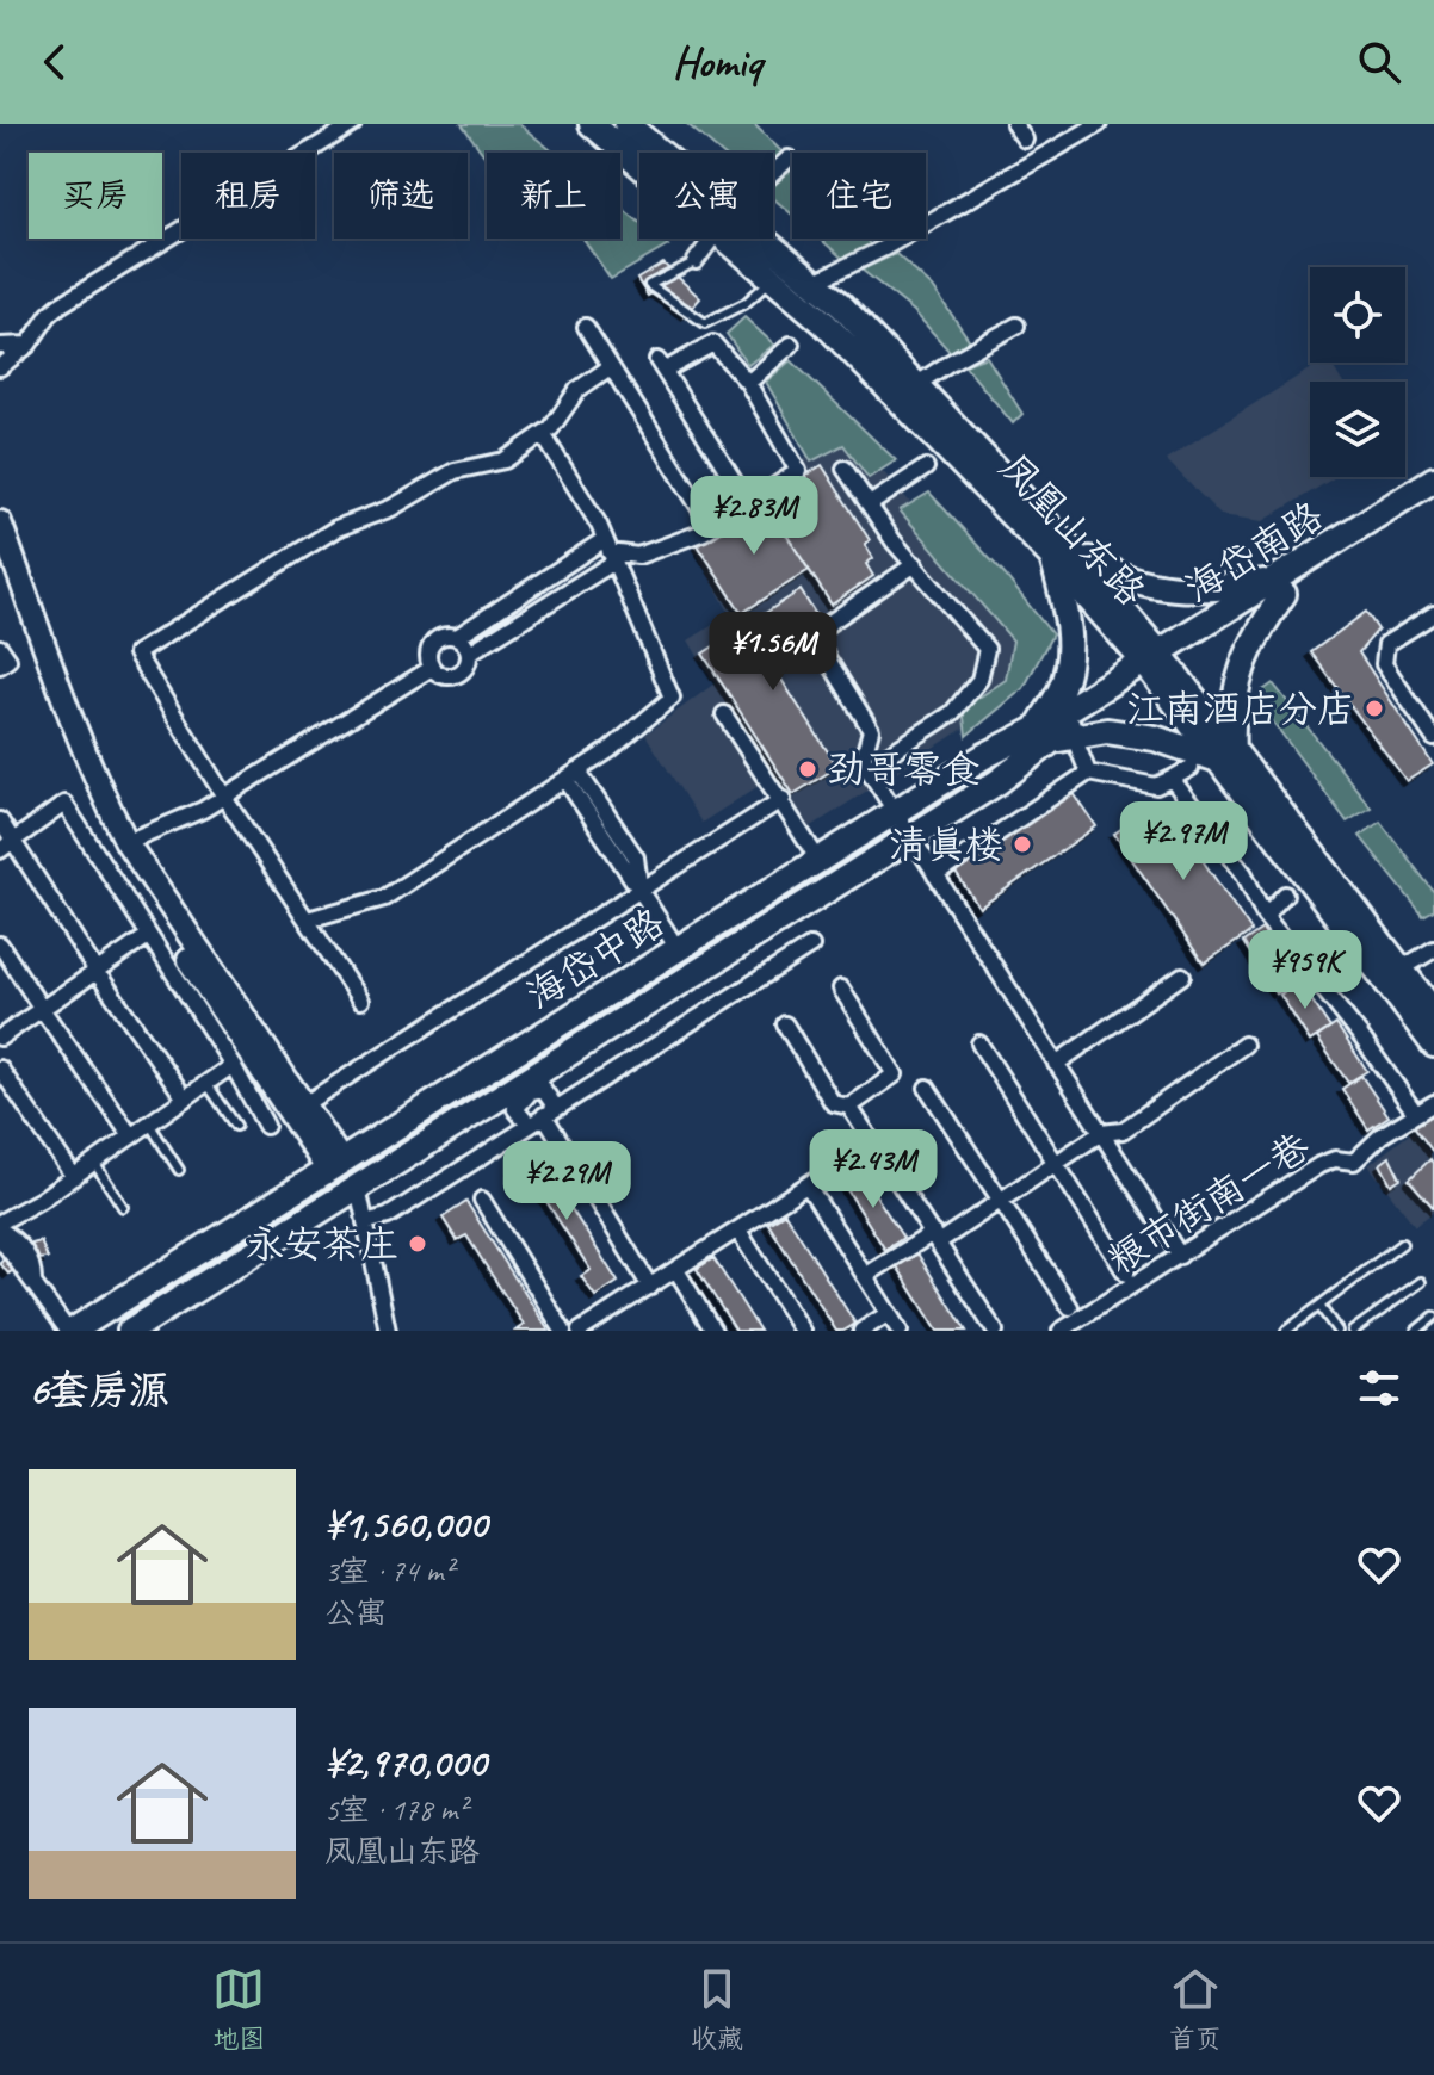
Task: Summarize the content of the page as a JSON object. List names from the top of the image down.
{
  "streets": {
    "main road": ["凤凰山东路", "海岱南路", "海岱中路"],
    "street": ["粮市街南一巷"]
  },
  "crossings": [
    ["凤凰山东路", "海岱南路"],
    ["凤凰山东路", "海岱中路"],
    ["海岱南路", "海岱中路"]
  ],
  "places": [
    "江南酒店分店",
    "劲哥零食",
    "清真楼",
    "永安茶庄"
  ],
  "page": {
    "header": "Homiq",
    "chip": [
      "买房",
      "租房",
      "筛选",
      "新上",
      "公寓",
      "住宅"
    ],
    "price": [
      "¥2.83M",
      "¥1.56M",
      "¥2.97M",
      "¥959K",
      "¥2.43M",
      "¥2.29M"
    ],
    "heading": "6套房源",
    "list": [
      {
        "name": "¥1,560,000",
        "note": "3室 · 74 m² · 公寓"
      },
      {
        "name": "¥2,970,000",
        "note": "5室 · 178 m² · 凤凰山东路"
      }
    ],
    "tabs": ["地图", "收藏", "首页"]
  }
}
